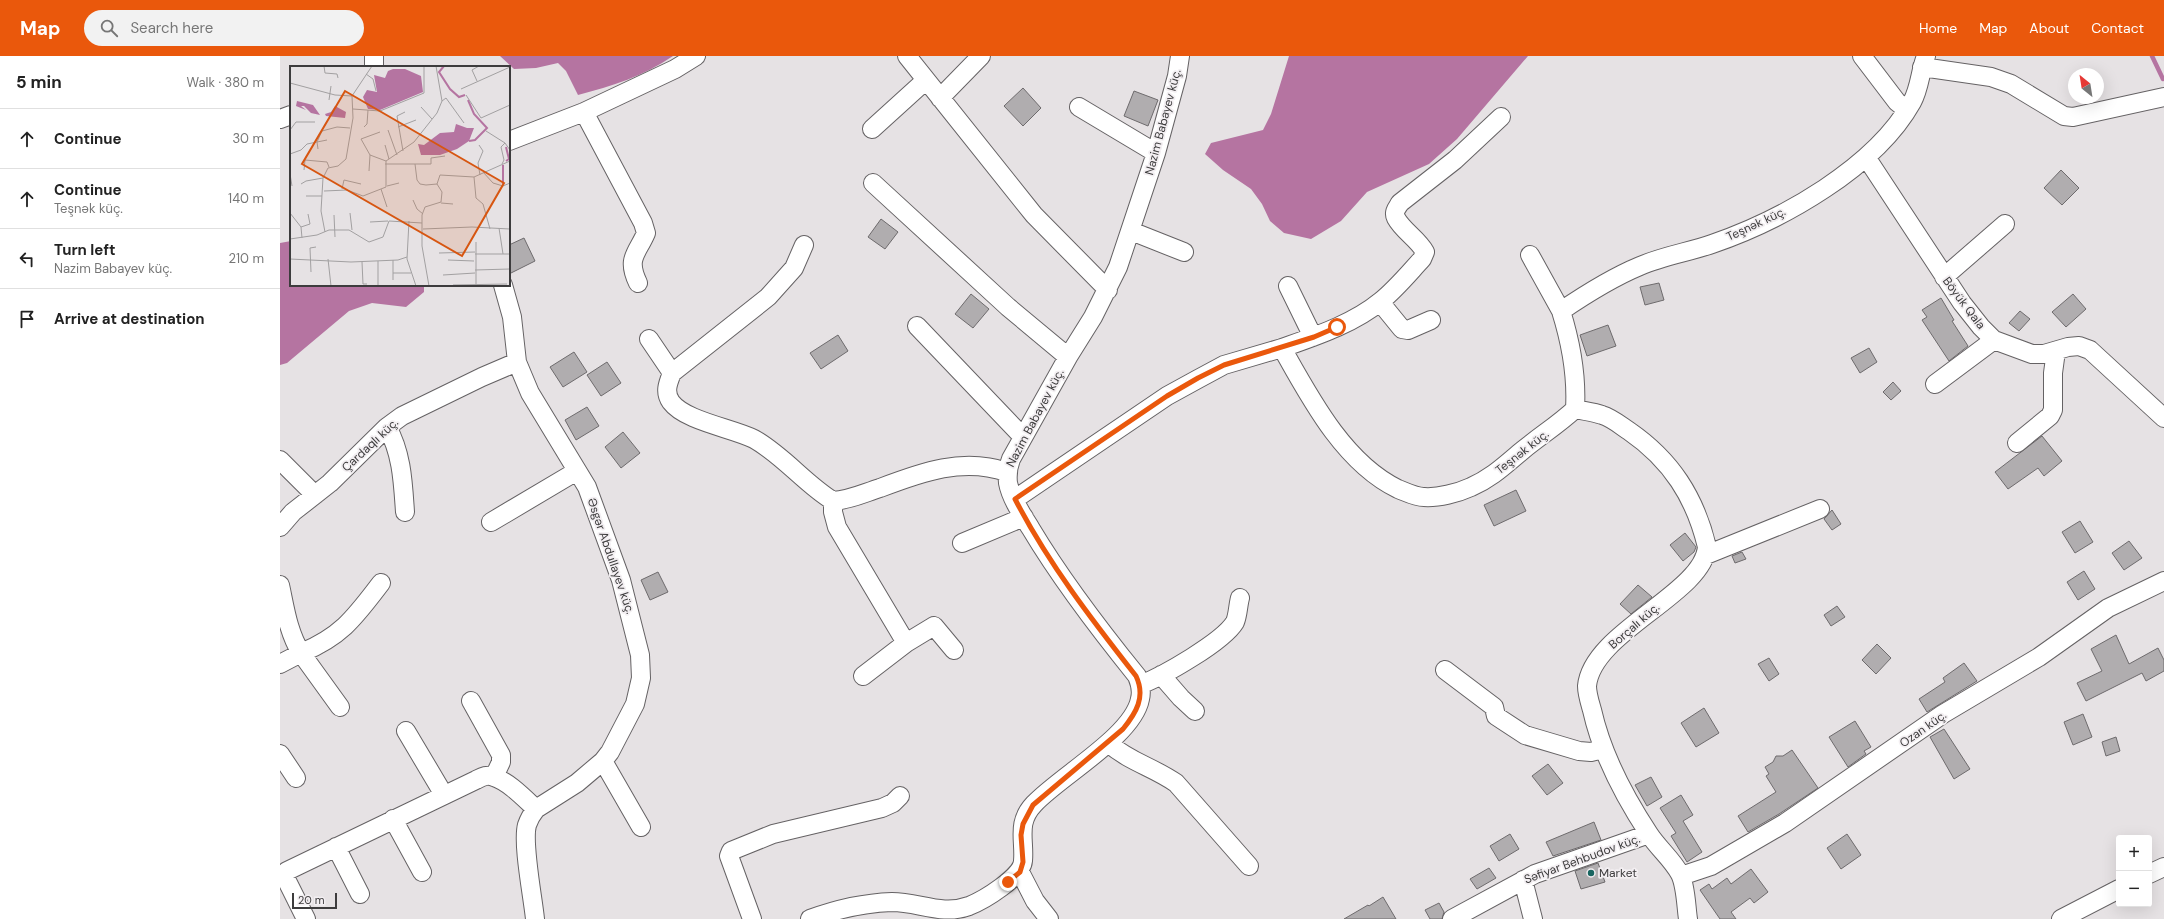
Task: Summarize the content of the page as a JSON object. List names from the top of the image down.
{
  "streets": {
    "street": [
      "Nazim Babayev küç.",
      "Teşnək küç.",
      "Böyük Qala",
      "Çardaqlı küç.",
      "Əsgər Abdullayev küç.",
      "Borçalı küç.",
      "Ozan küç.",
      "Səfiyar Behbudov küç."
    ]
  },
  "crossings": [
    ["Teşnək küç.", "Böyük Qala"],
    ["Çardaqlı küç.", "Əsgər Abdullayev küç."],
    ["Borçalı küç.", "Ozan küç."],
    ["Borçalı küç.", "Səfiyar Behbudov küç."]
  ],
  "places": ["Market"],
  "scale_bar": "20 m",
  "north": "top left",
  "page": {
    "header": "Map",
    "search": "Search here",
    "nav": [
      "Home",
      "Map",
      "About",
      "Contact"
    ],
    "heading": ["5 min", "Walk · 380 m"],
    "list": [
      ["Continue", "30 m"],
      ["Continue", "Teşnək küç.", "140 m"],
      ["Turn left", "Nazim Babayev küç.", "210 m"],
      "Arrive at destination"
    ],
    "map_buttons": ["+", "−"],
    "scale": "20 m"
  }
}
